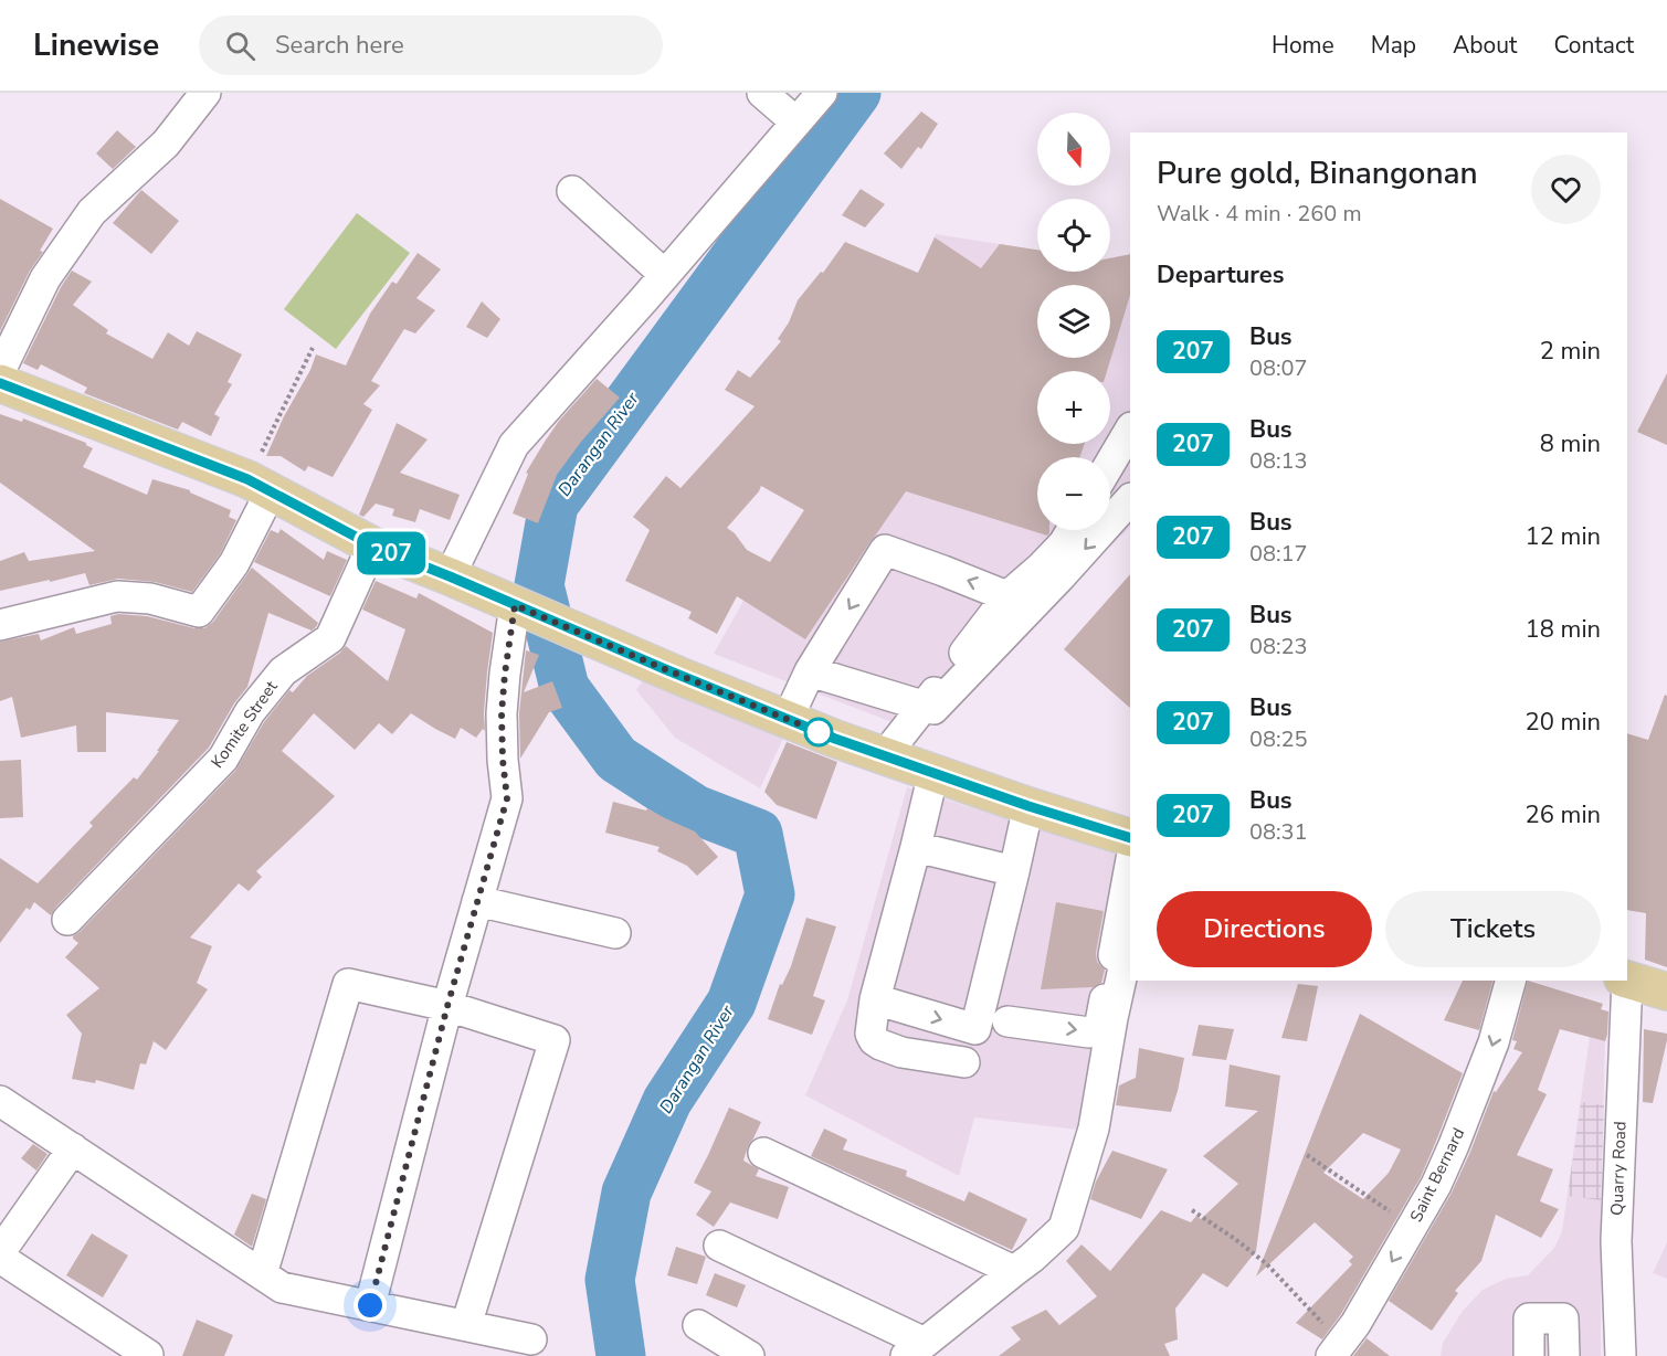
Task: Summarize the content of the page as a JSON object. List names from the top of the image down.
{
  "streets": {
    "street": ["Komite Street", "Quarry Road", "Saint Bernard"]
  },
  "one_way": ["Saint Bernard"],
  "water": ["Darangan River"],
  "lines": ["bus line 207"],
  "north": "bottom",
  "page": {
    "header": "Linewise",
    "search": "Search here",
    "nav": [
      "Home",
      "Map",
      "About",
      "Contact"
    ],
    "on_map": "207",
    "map_buttons": ["+", "−"],
    "heading": [
      ["Pure gold, Binangonan", "Walk · 4 min · 260 m"],
      "Departures"
    ],
    "list": [
      {
        "mark": "207",
        "name": "Bus",
        "note": "08:07",
        "value": "2 min"
      },
      {
        "mark": "207",
        "name": "Bus",
        "note": "08:13",
        "value": "8 min"
      },
      {
        "mark": "207",
        "name": "Bus",
        "note": "08:17",
        "value": "12 min"
      },
      {
        "mark": "207",
        "name": "Bus",
        "note": "08:23",
        "value": "18 min"
      },
      {
        "mark": "207",
        "name": "Bus",
        "note": "08:25",
        "value": "20 min"
      },
      {
        "mark": "207",
        "name": "Bus",
        "note": "08:31",
        "value": "26 min"
      }
    ],
    "buttons": ["Directions", "Tickets"]
  }
}
